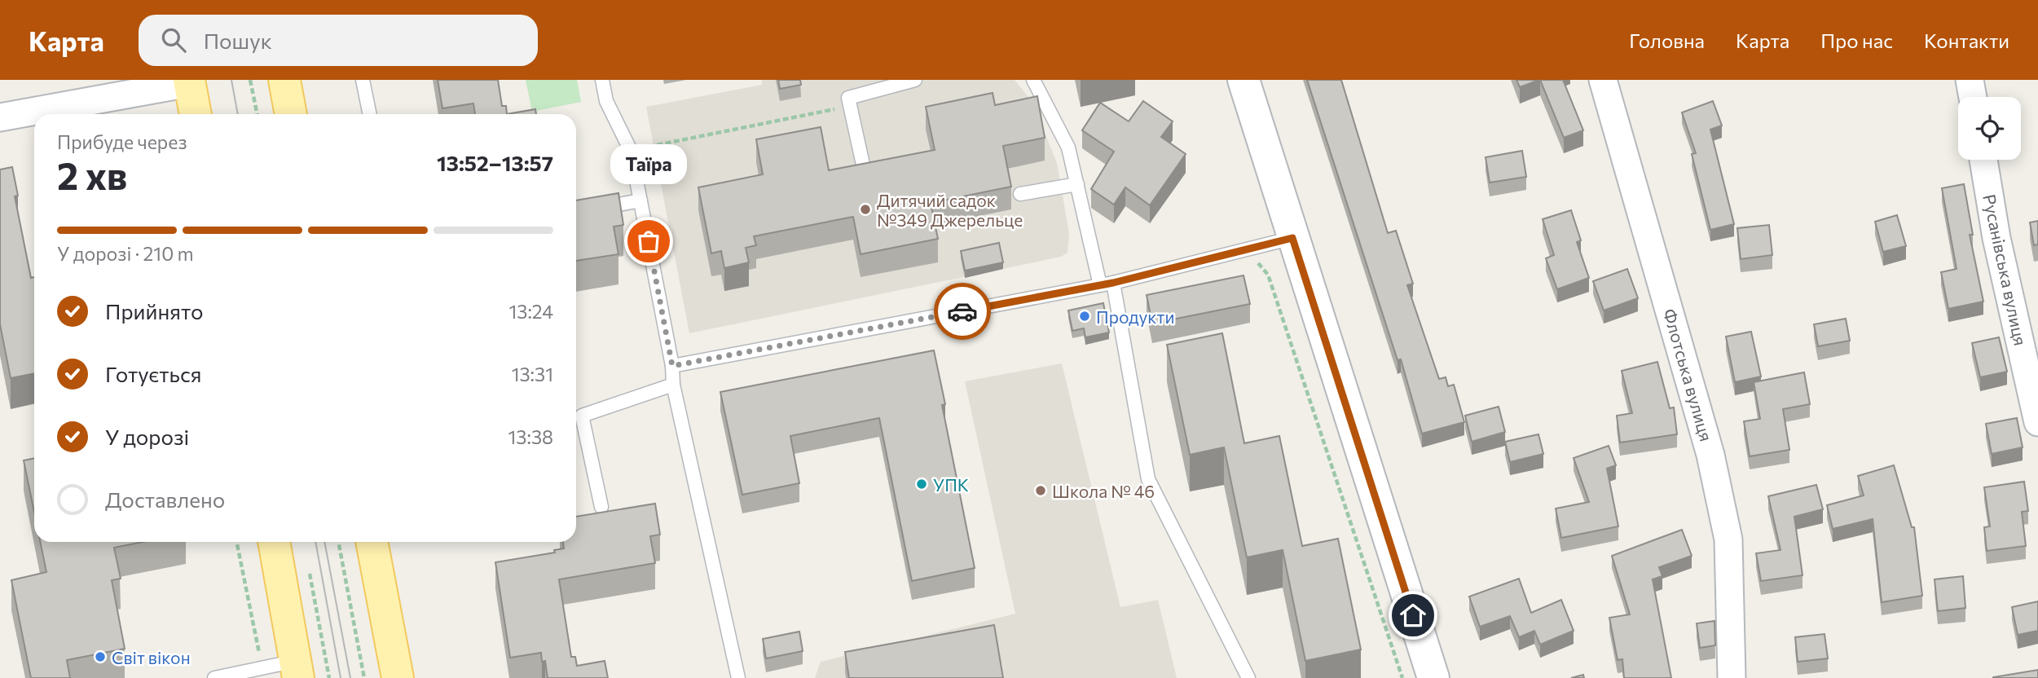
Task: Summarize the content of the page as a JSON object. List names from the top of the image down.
{
  "streets": {
    "street": ["Русанівська вулиця", "Флотська вулиця"]
  },
  "places": [
    "Дитячий садок №349 Джерельце",
    "Таїра",
    "Продукти",
    "УПК",
    "Школа № 46",
    "Світ вікон"
  ],
  "page": {
    "header": "Карта",
    "search": "Пошук",
    "nav": [
      "Головна",
      "Карта",
      "Про нас",
      "Контакти"
    ],
    "heading": ["2 хв", "Прибуде через", "13:52–13:57"],
    "bubble": "Таїра",
    "bar": "У дорозі · 210 m",
    "list": [
      ["Прийнято", "13:24"],
      ["Готується", "13:31"],
      ["У дорозі", "13:38"],
      "Доставлено"
    ]
  }
}
